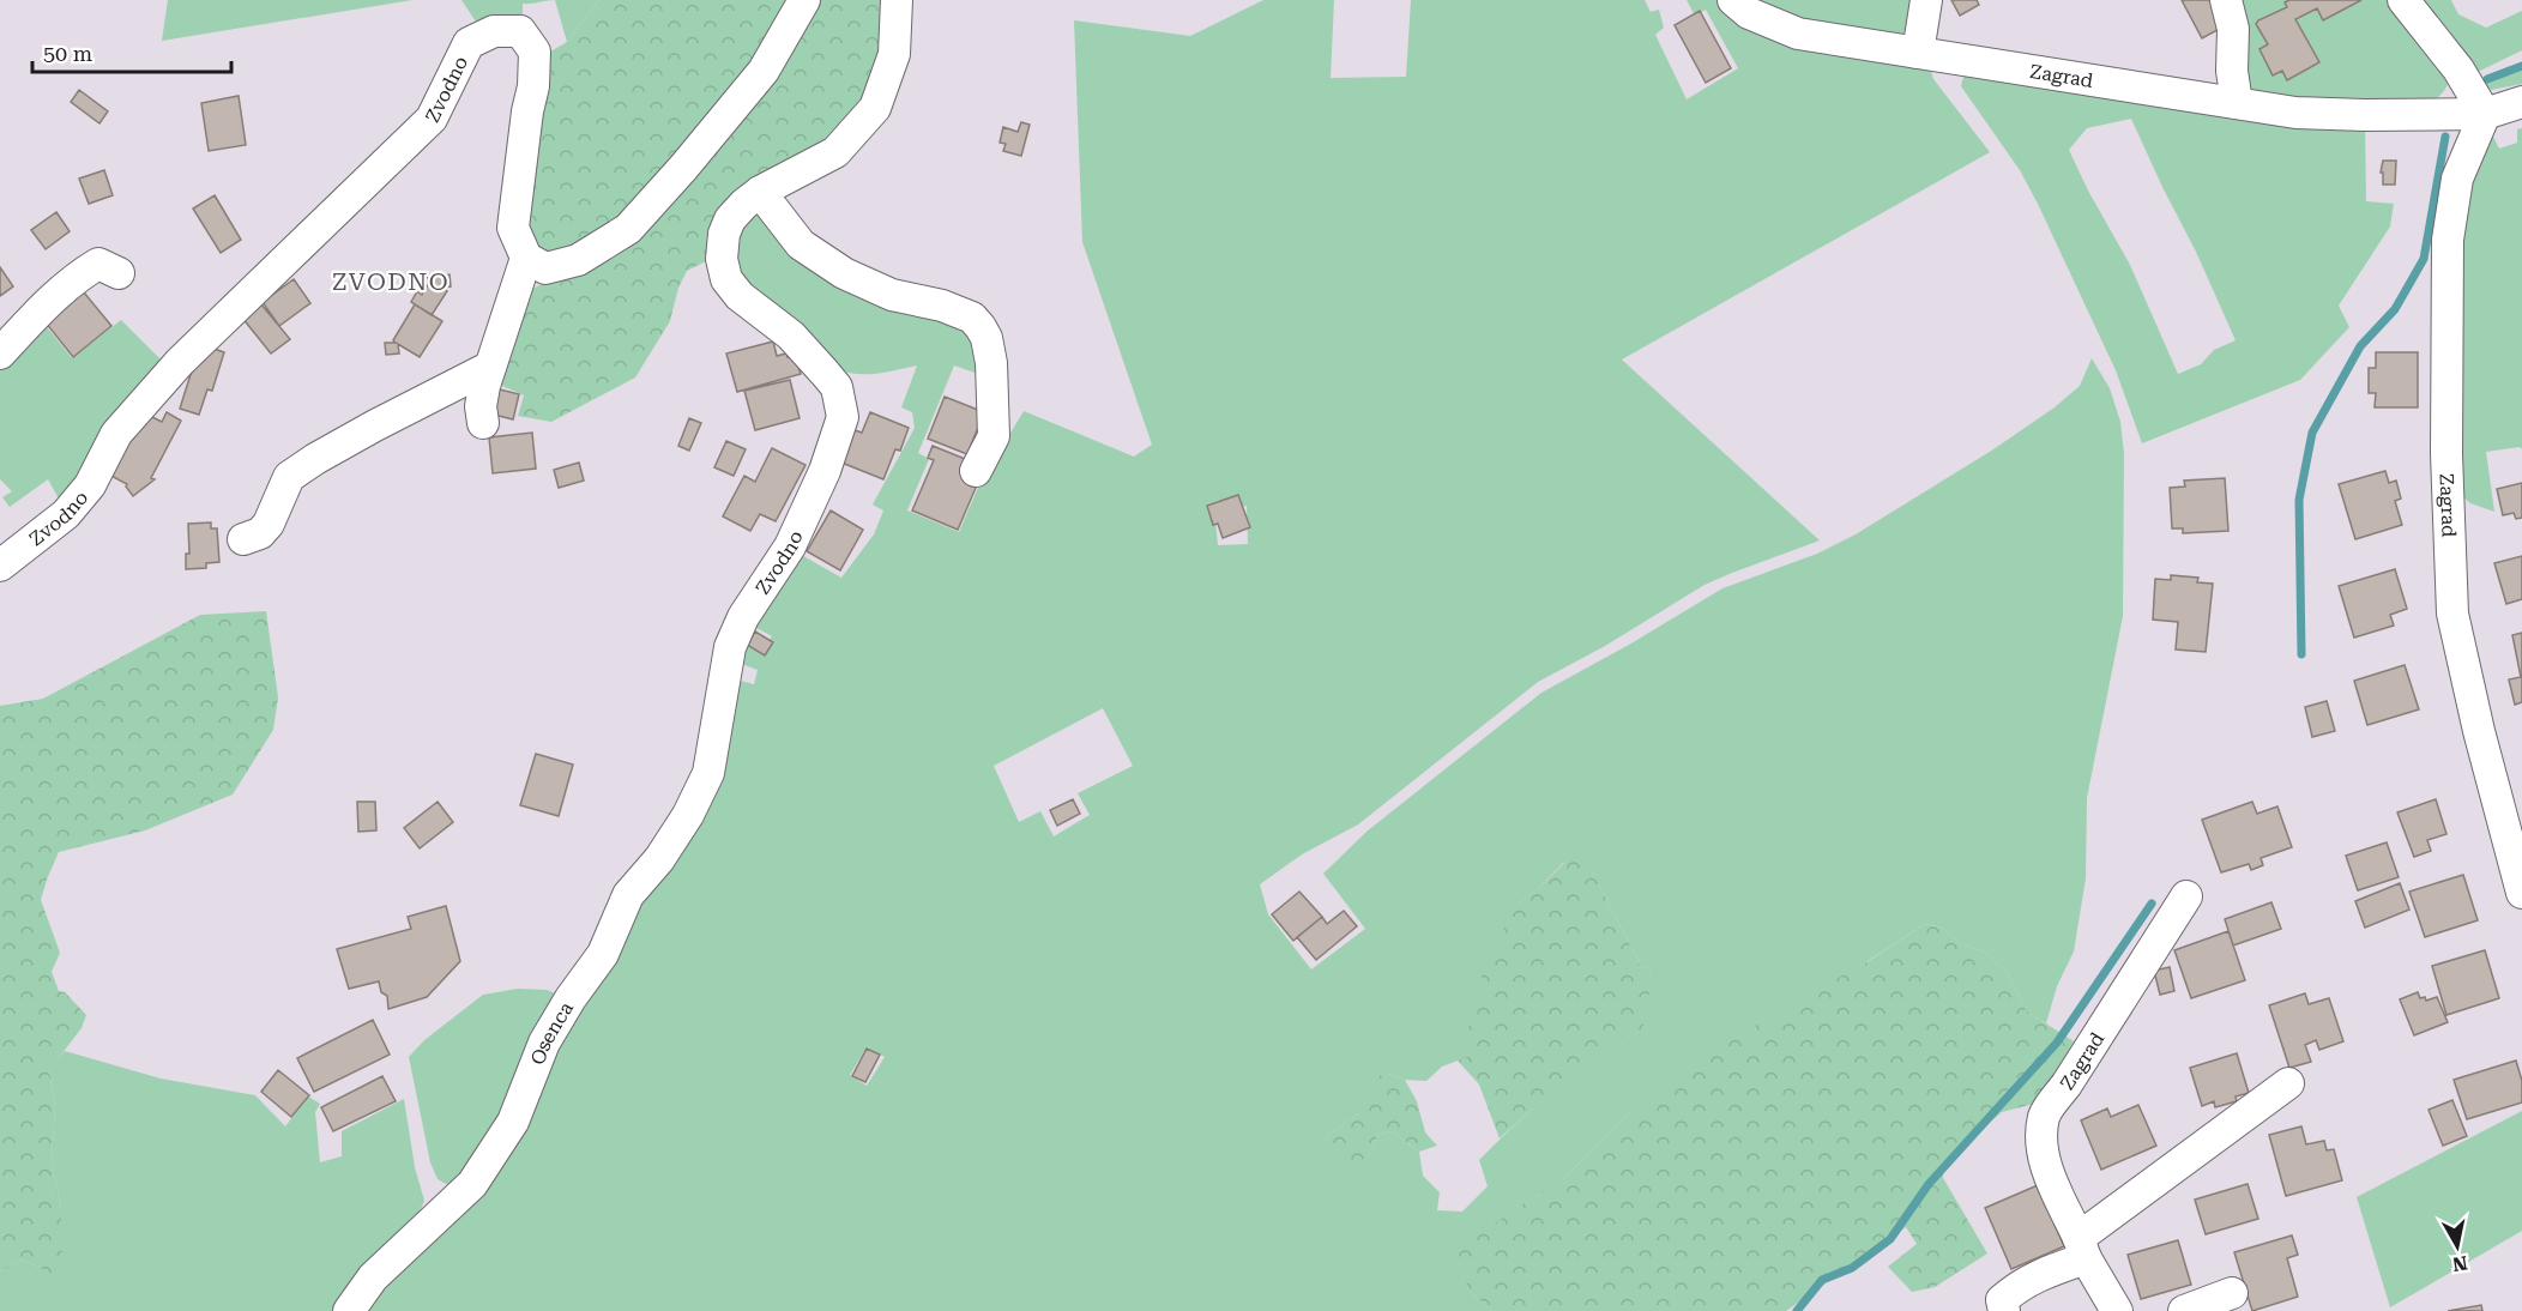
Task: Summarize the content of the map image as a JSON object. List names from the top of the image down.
{
  "streets": {
    "street": ["Zagrad", "Zvodno", "Osenca"]
  },
  "crossings": [
    ["Zvodno", "Osenca"]
  ],
  "districts": ["ZVODNO"],
  "scale_bar": "50 m",
  "north": "bottom"
}
